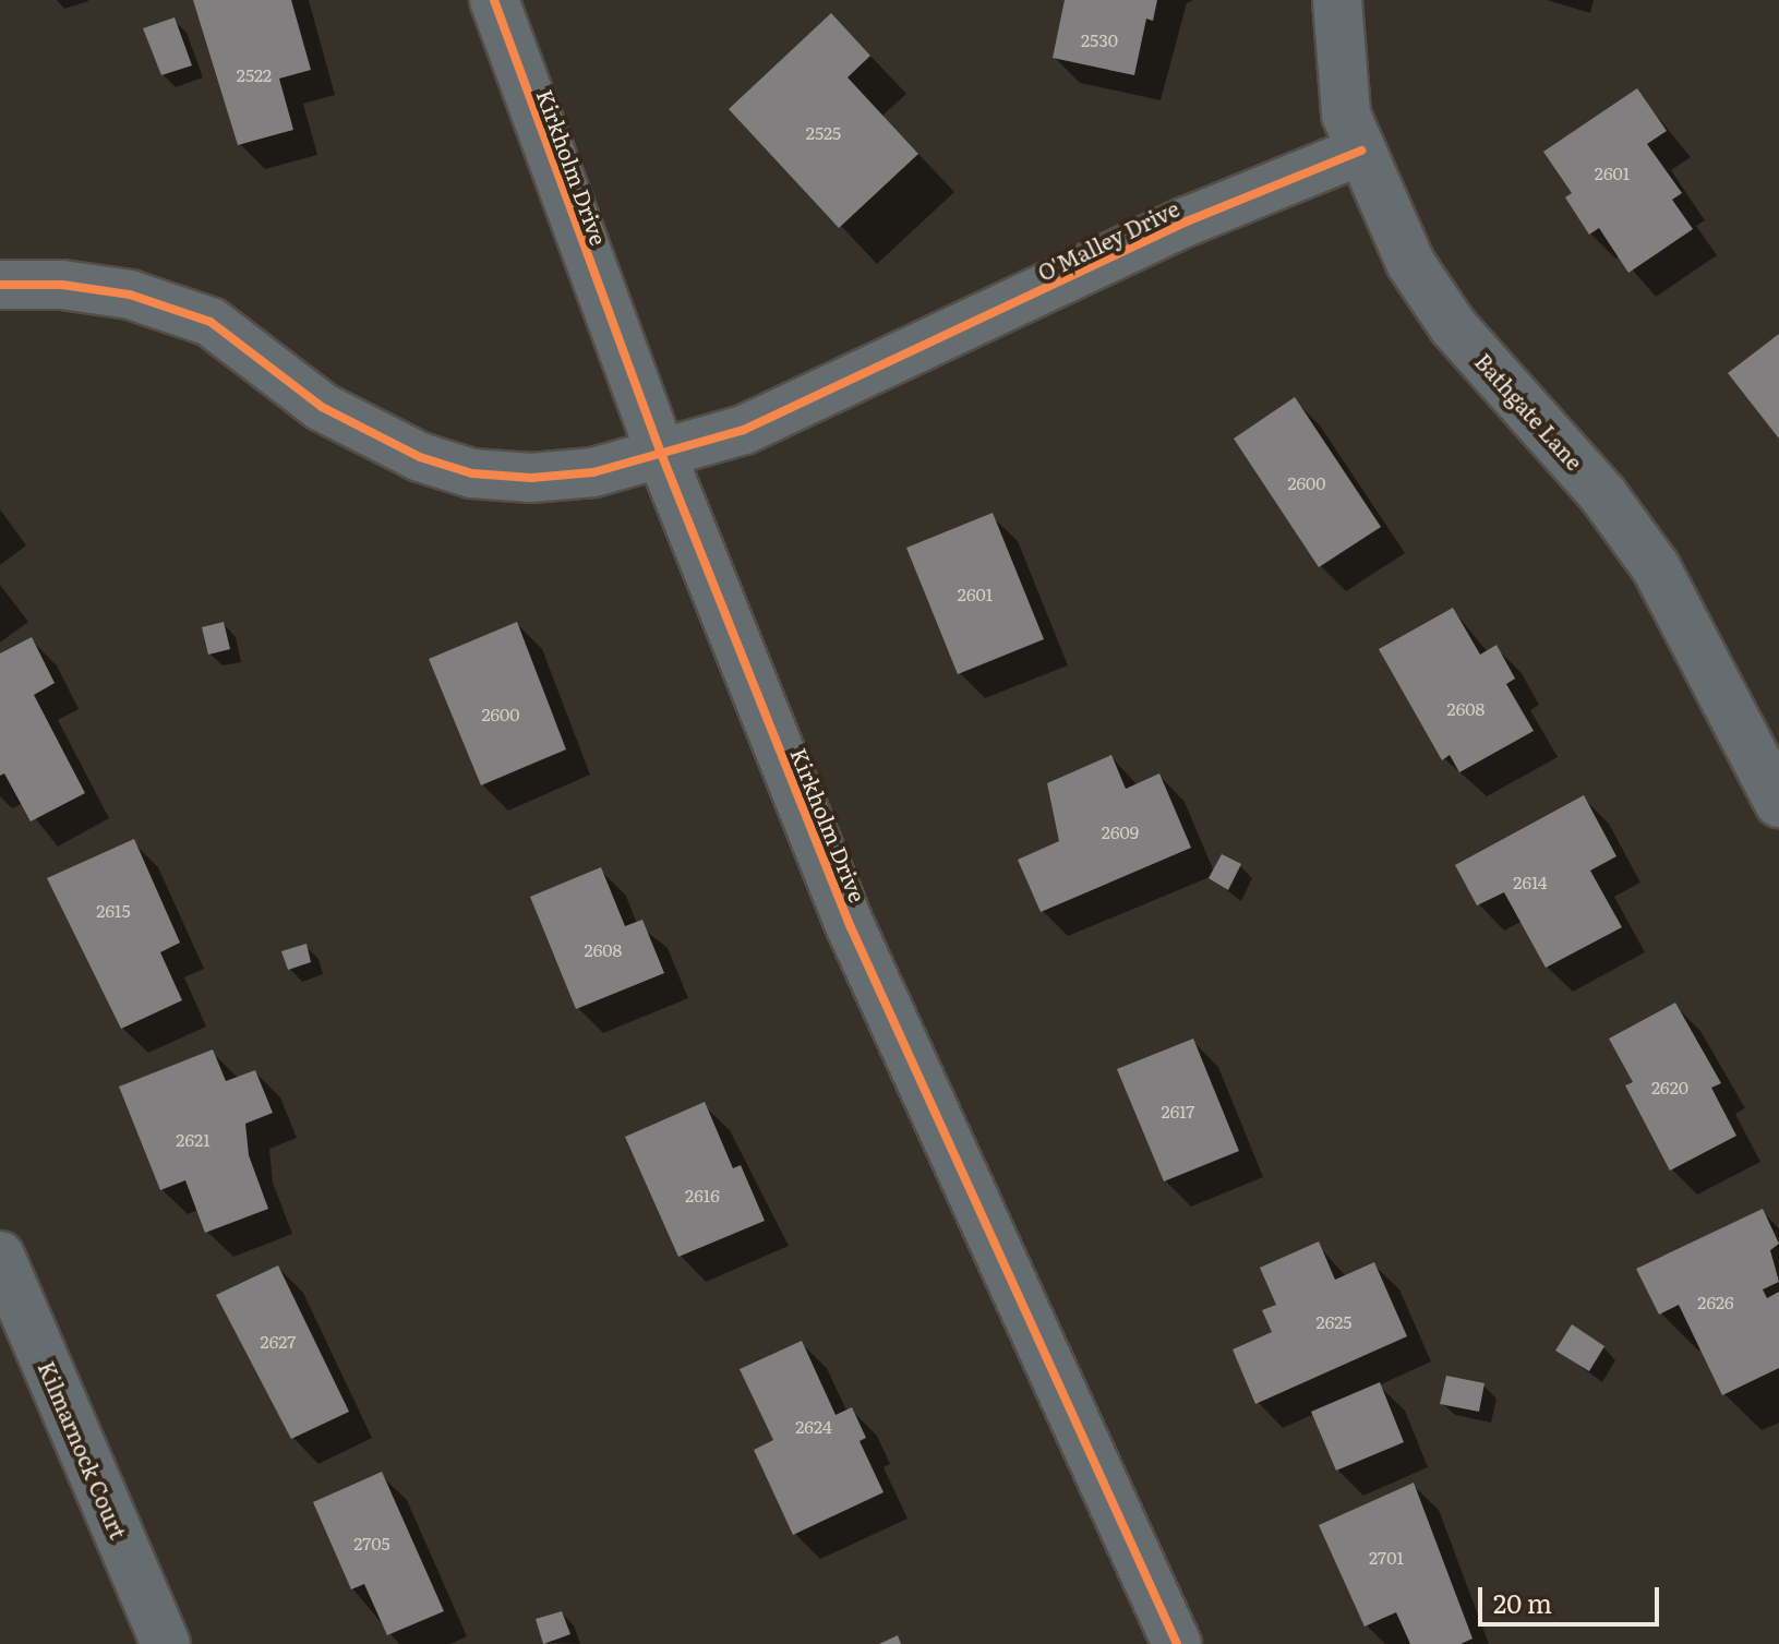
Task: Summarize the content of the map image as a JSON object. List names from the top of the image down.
{
  "streets": {
    "street": [
      "Kirkholm Drive",
      "O'Malley Drive",
      "Bathgate Lane",
      "Kilmarnock Court"
    ]
  },
  "crossings": [
    ["Kirkholm Drive", "O'Malley Drive"],
    ["O'Malley Drive", "Bathgate Lane"]
  ],
  "house_numbers": [
    "2530",
    "2522",
    "2525",
    "2601",
    "2600",
    "2601",
    "2608",
    "2600",
    "2609",
    "2614",
    "2615",
    "2608",
    "2620",
    "2617",
    "2621",
    "2616",
    "2626",
    "2625",
    "2627",
    "2624",
    "2705",
    "2701"
  ],
  "scale_bar": "20 m"
}
